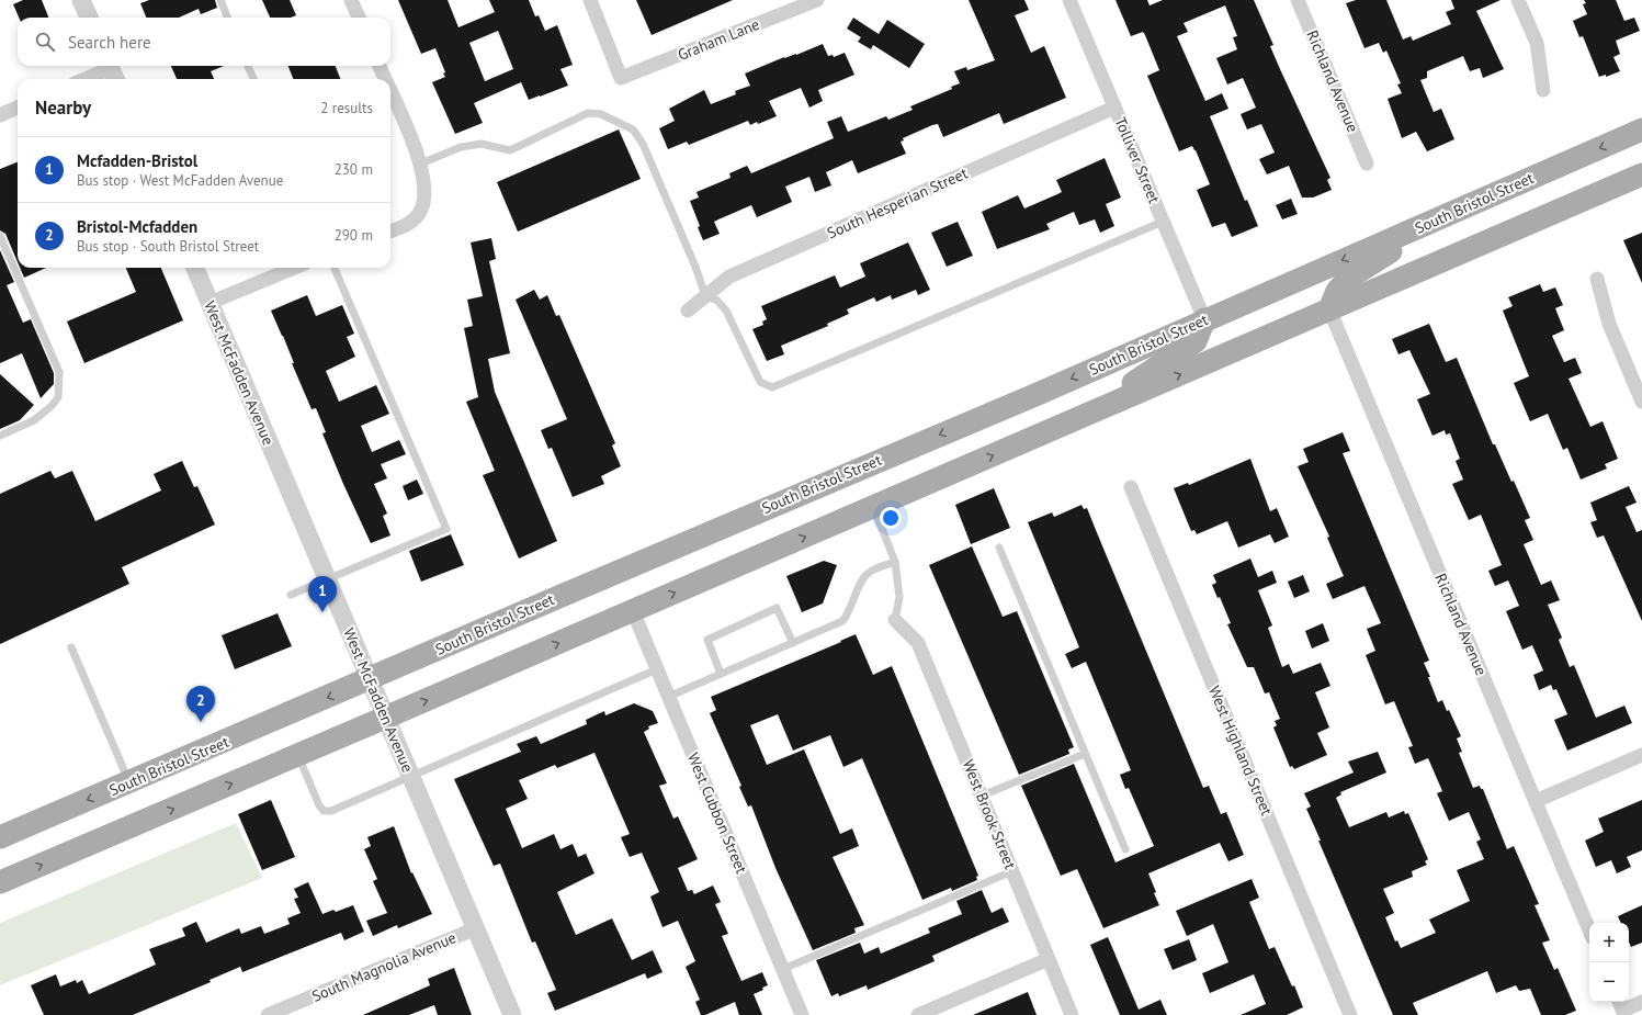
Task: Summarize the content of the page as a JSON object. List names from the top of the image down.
{
  "streets": {
    "main road": ["South Bristol Street"],
    "street": [
      "Graham Lane",
      "Richland Avenue",
      "Tolliver Street",
      "South Hesperian Street",
      "West McFadden Avenue",
      "West Highland Street",
      "West Cubbon Street",
      "West Brook Street",
      "South Magnolia Avenue"
    ]
  },
  "crossings": [
    ["Tolliver Street", "South Hesperian Street"],
    ["Tolliver Street", "South Bristol Street"],
    ["South Bristol Street", "West McFadden Avenue"],
    ["West McFadden Avenue", "South Magnolia Avenue"]
  ],
  "page": {
    "search": "Search here",
    "heading": ["Nearby", "2 results"],
    "list": [
      {
        "mark": "1",
        "name": "Mcfadden-Bristol",
        "note": "Bus stop · West McFadden Avenue",
        "value": "230 m"
      },
      {
        "mark": "2",
        "name": "Bristol-Mcfadden",
        "note": "Bus stop · South Bristol Street",
        "value": "290 m"
      }
    ],
    "pins": ["1", "2"],
    "map_buttons": ["+", "−"]
  }
}
